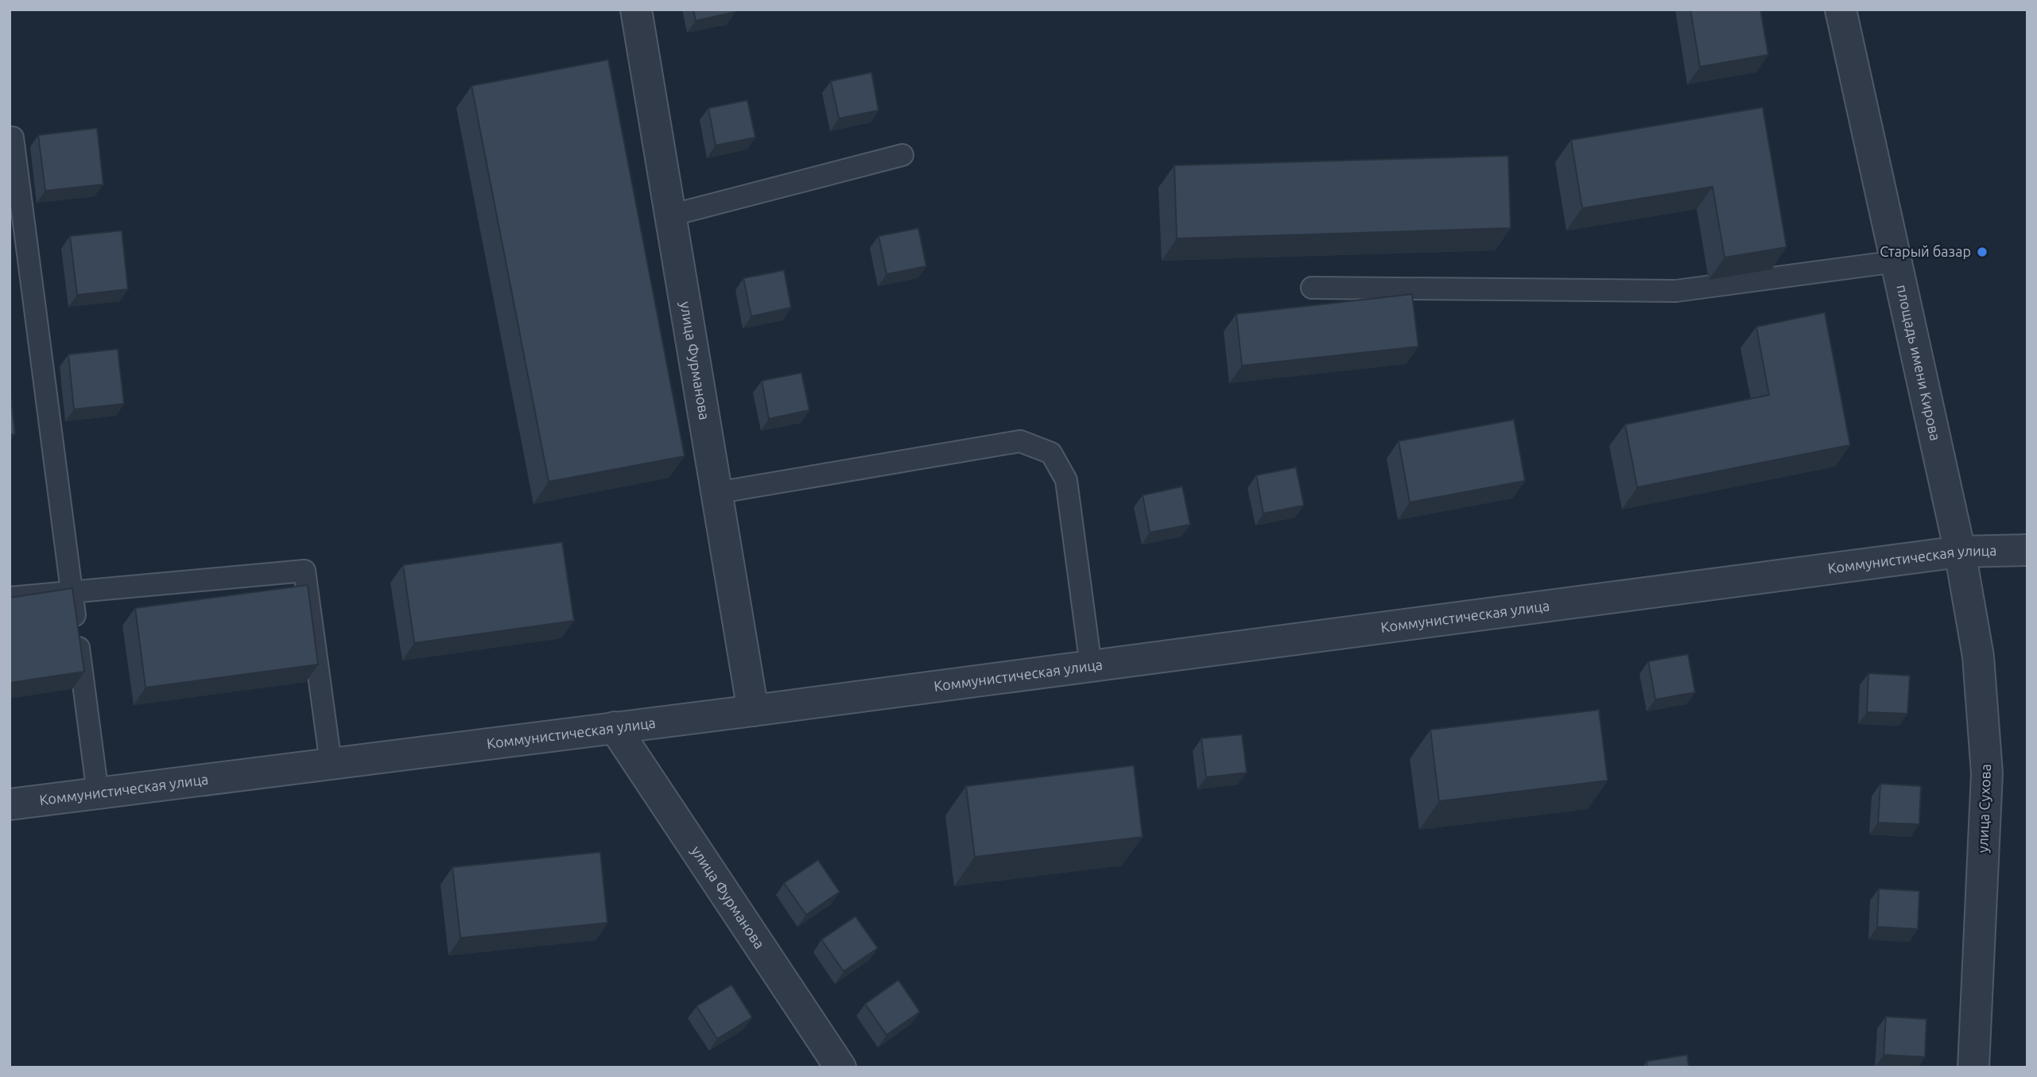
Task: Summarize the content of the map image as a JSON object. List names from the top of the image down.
{
  "streets": {
    "street": [
      "улица Фурманова",
      "площадь имени Кирова",
      "Коммунистическая улица",
      "улица Сухова"
    ]
  },
  "crossings": [
    ["улица Фурманова", "Коммунистическая улица"],
    ["площадь имени Кирова", "Коммунистическая улица"],
    ["площадь имени Кирова", "улица Сухова"],
    ["Коммунистическая улица", "улица Сухова"]
  ],
  "places": ["Старый базар"]
}
